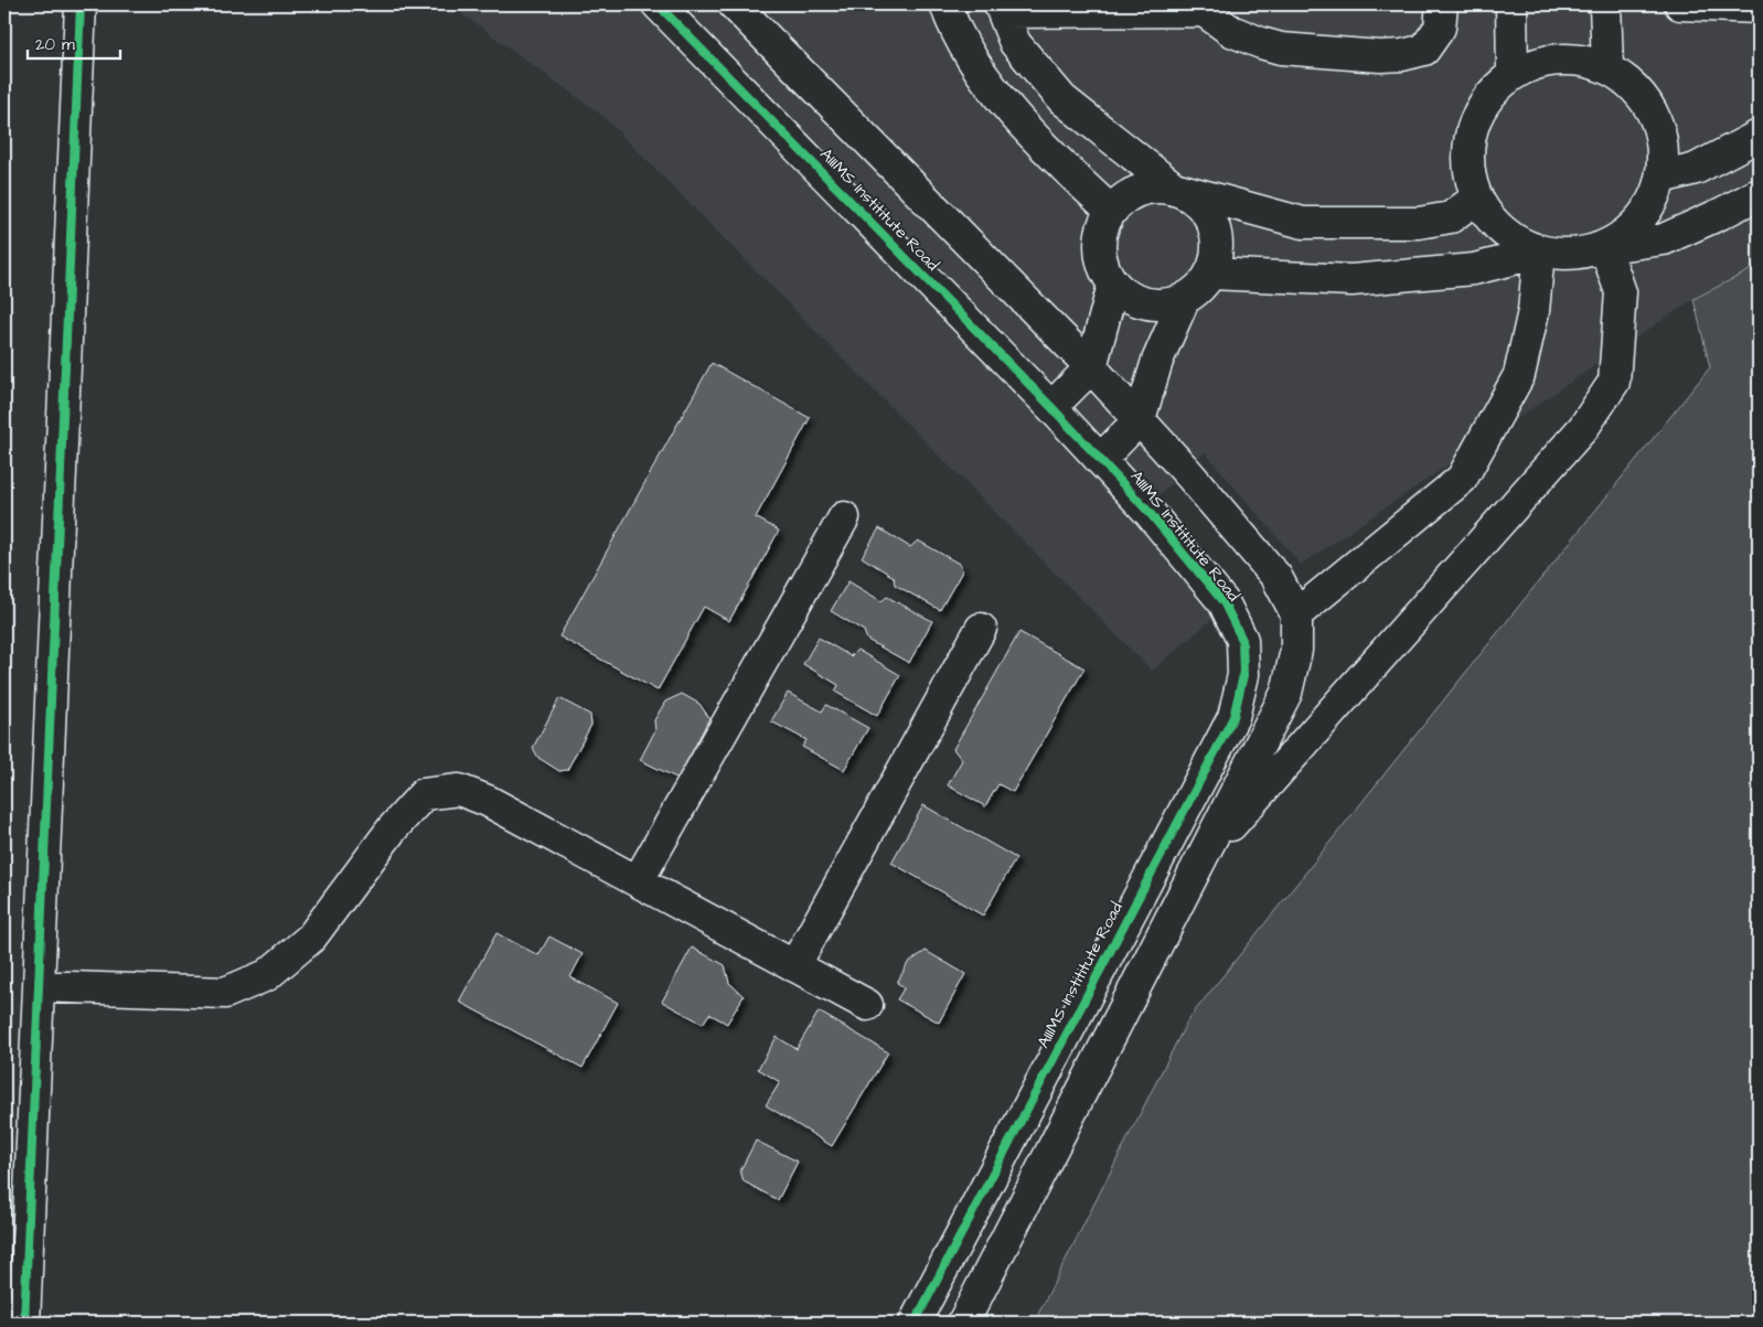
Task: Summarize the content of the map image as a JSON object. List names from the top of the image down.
{
  "streets": {
    "street": ["AIIIMS Instititute Road"]
  },
  "scale_bar": "20 m"
}
